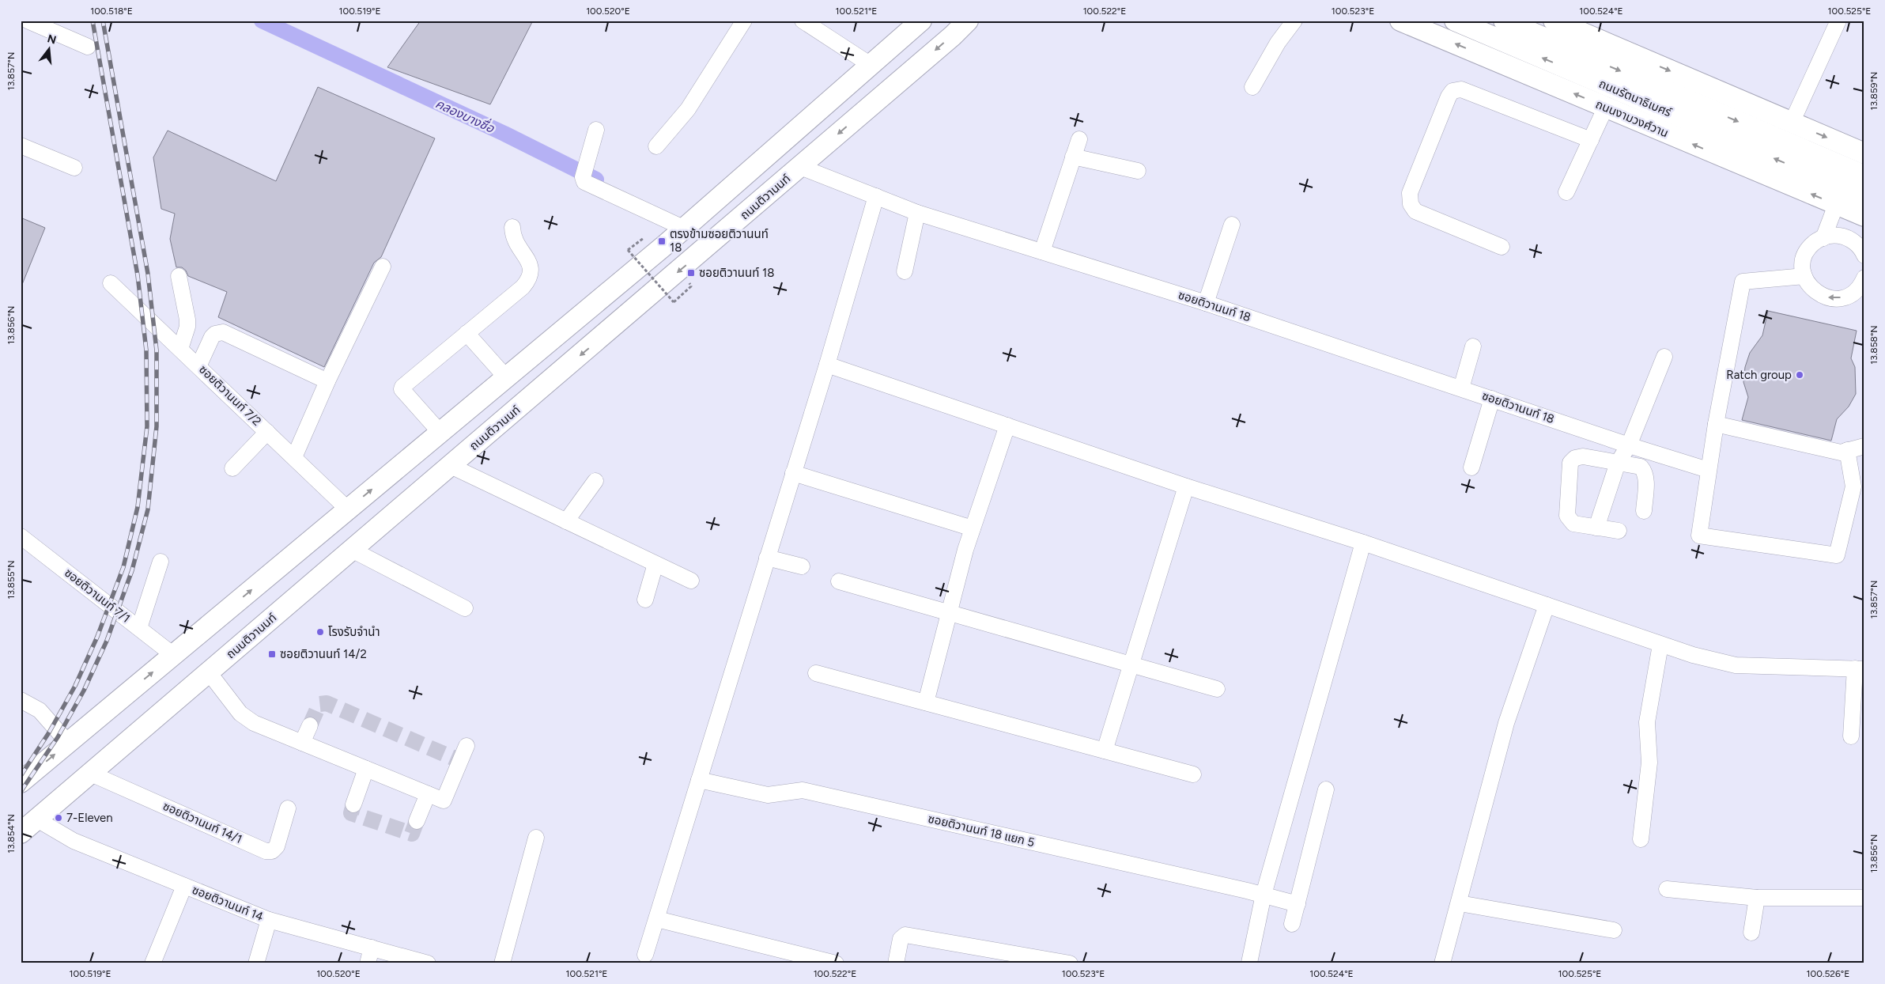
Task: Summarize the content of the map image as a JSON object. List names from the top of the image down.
{
  "streets": {
    "main road": ["ถนนรัตนาธิเบศร์", "ถนนงามวงศ์วาน", "ถนนติวานนท์"],
    "street": [
      "ซอยติวานนท์ 18",
      "ซอยติวานนท์ 7/2",
      "ซอยติวานนท์ 7/1",
      "ซอยติวานนท์ 14/1",
      "ซอยติวานนท์ 18 แยก 5",
      "ซอยติวานนท์ 14"
    ]
  },
  "crossings": [
    ["ถนนติวานนท์", "ซอยติวานนท์ 18"],
    ["ถนนติวานนท์", "ซอยติวานนท์ 14/1"],
    ["ถนนติวานนท์", "ซอยติวานนท์ 14"]
  ],
  "water": ["คลองบางซื่อ"],
  "places": {
    "transit": ["ตรงข้ามซอยติวานนท์ 18", "ซอยติวานนท์ 18", "ซอยติวานนท์ 14/2"],
    "other": ["Ratch group", "โรงรับจำนำ", "7-Eleven"]
  },
  "north": "top",
  "coordinates": [
    "100.518°E",
    "100.519°E",
    "100.520°E",
    "100.521°E",
    "100.522°E",
    "100.523°E",
    "100.524°E",
    "100.525°E",
    "13.857°N",
    "13.859°N",
    "13.856°N",
    "13.858°N",
    "13.855°N",
    "13.854°N",
    "100.526°E"
  ]
}
